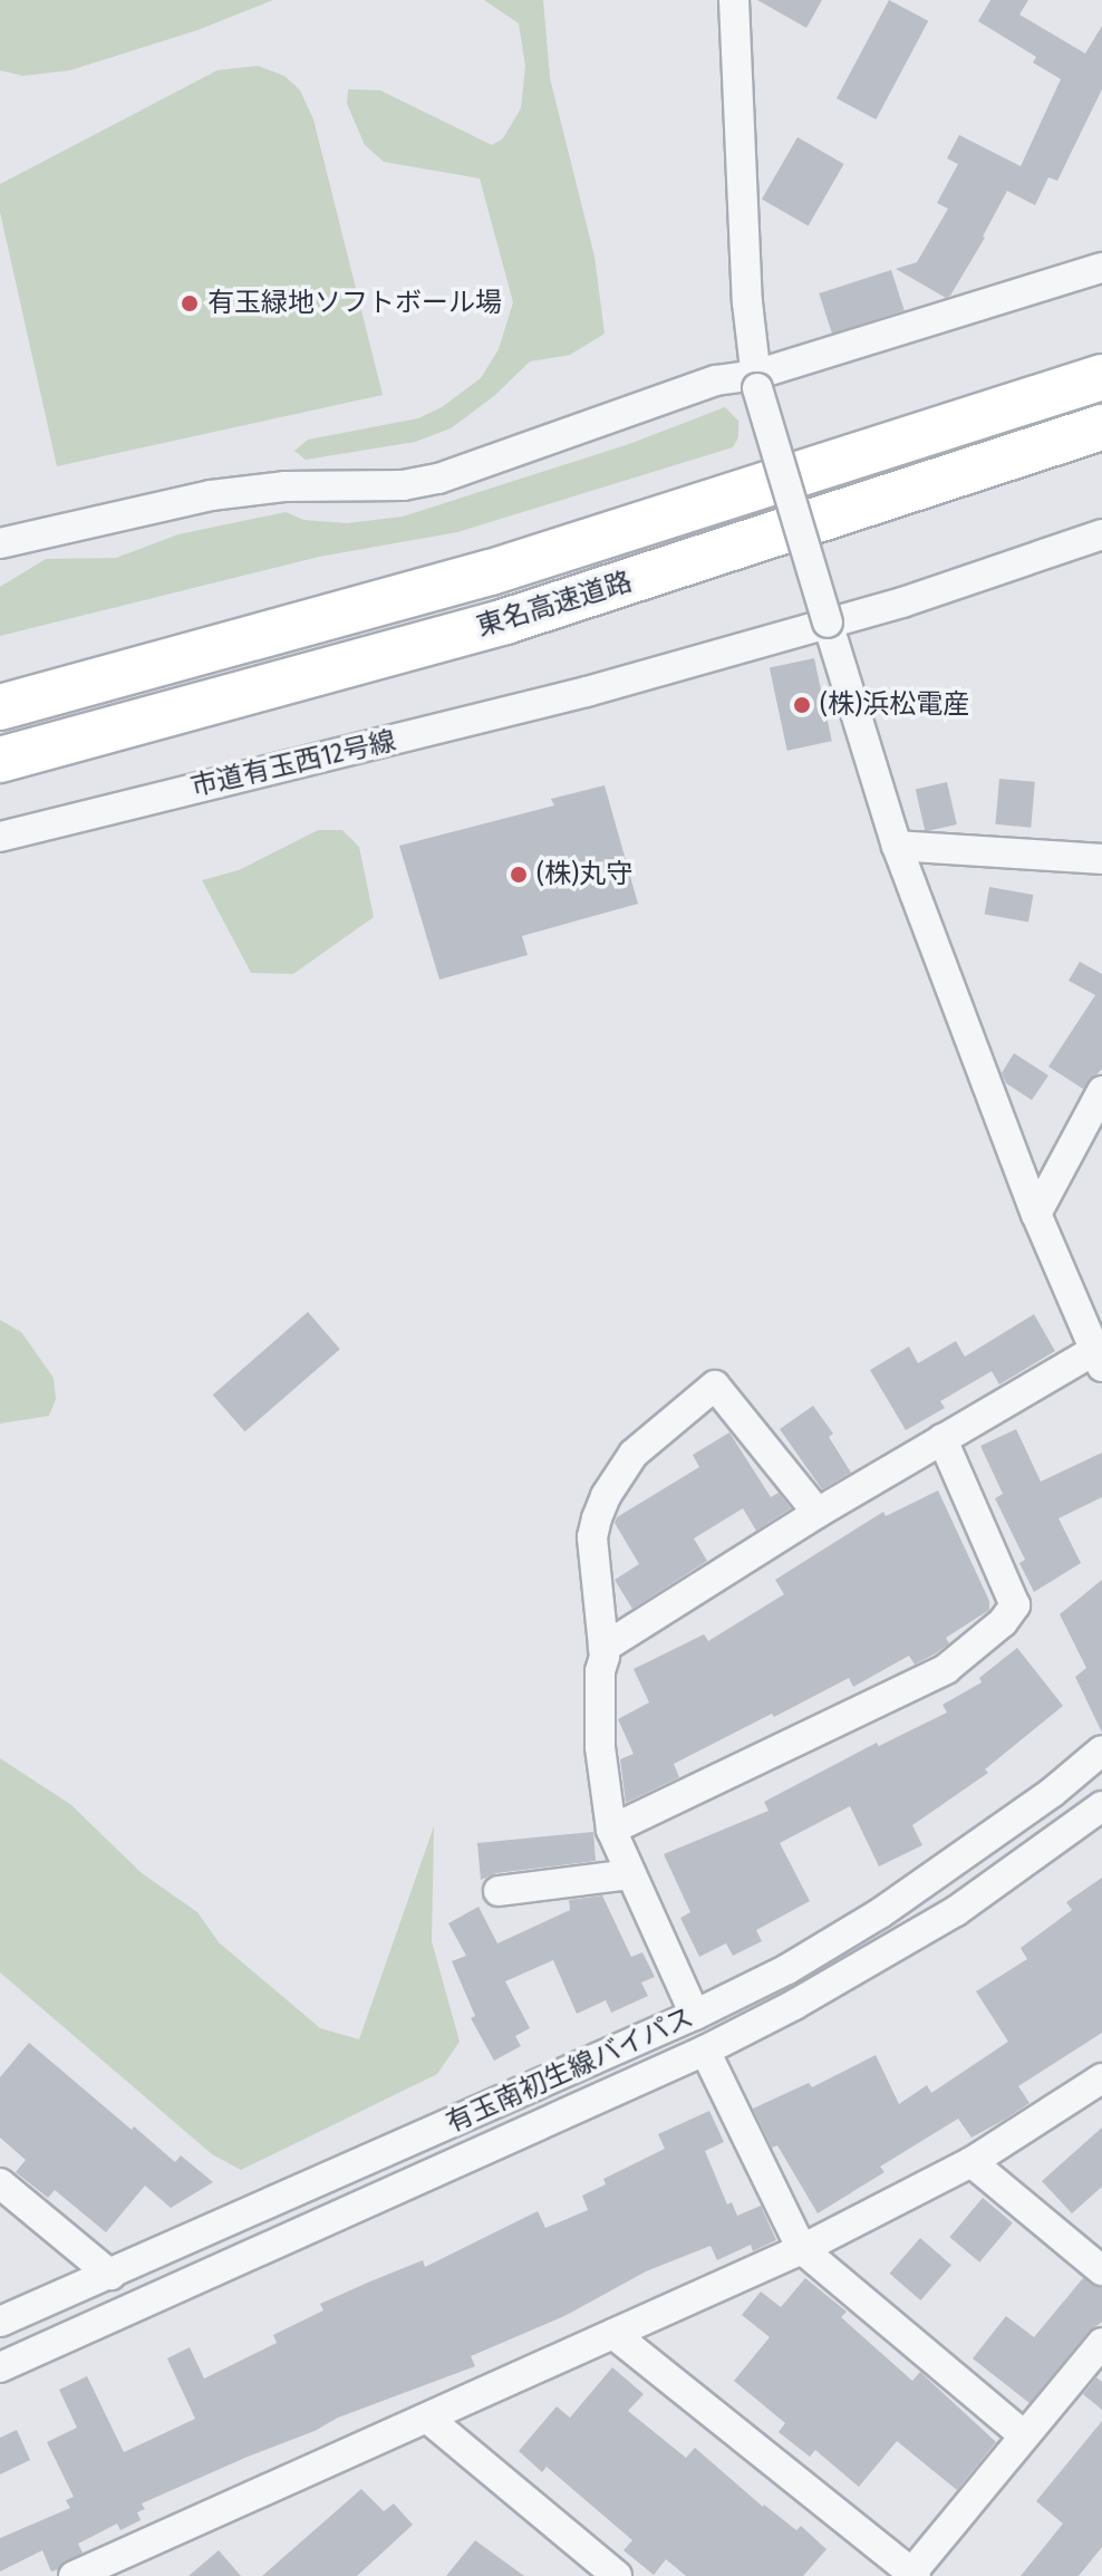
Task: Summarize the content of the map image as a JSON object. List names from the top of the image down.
{
  "streets": {
    "highway": ["東名高速道路"],
    "street": ["市道有玉西12号線", "有玉南初生線バイパス"]
  },
  "places": ["有玉緑地ソフトボール場", "(株)浜松電産", "(株)丸守"]
}
